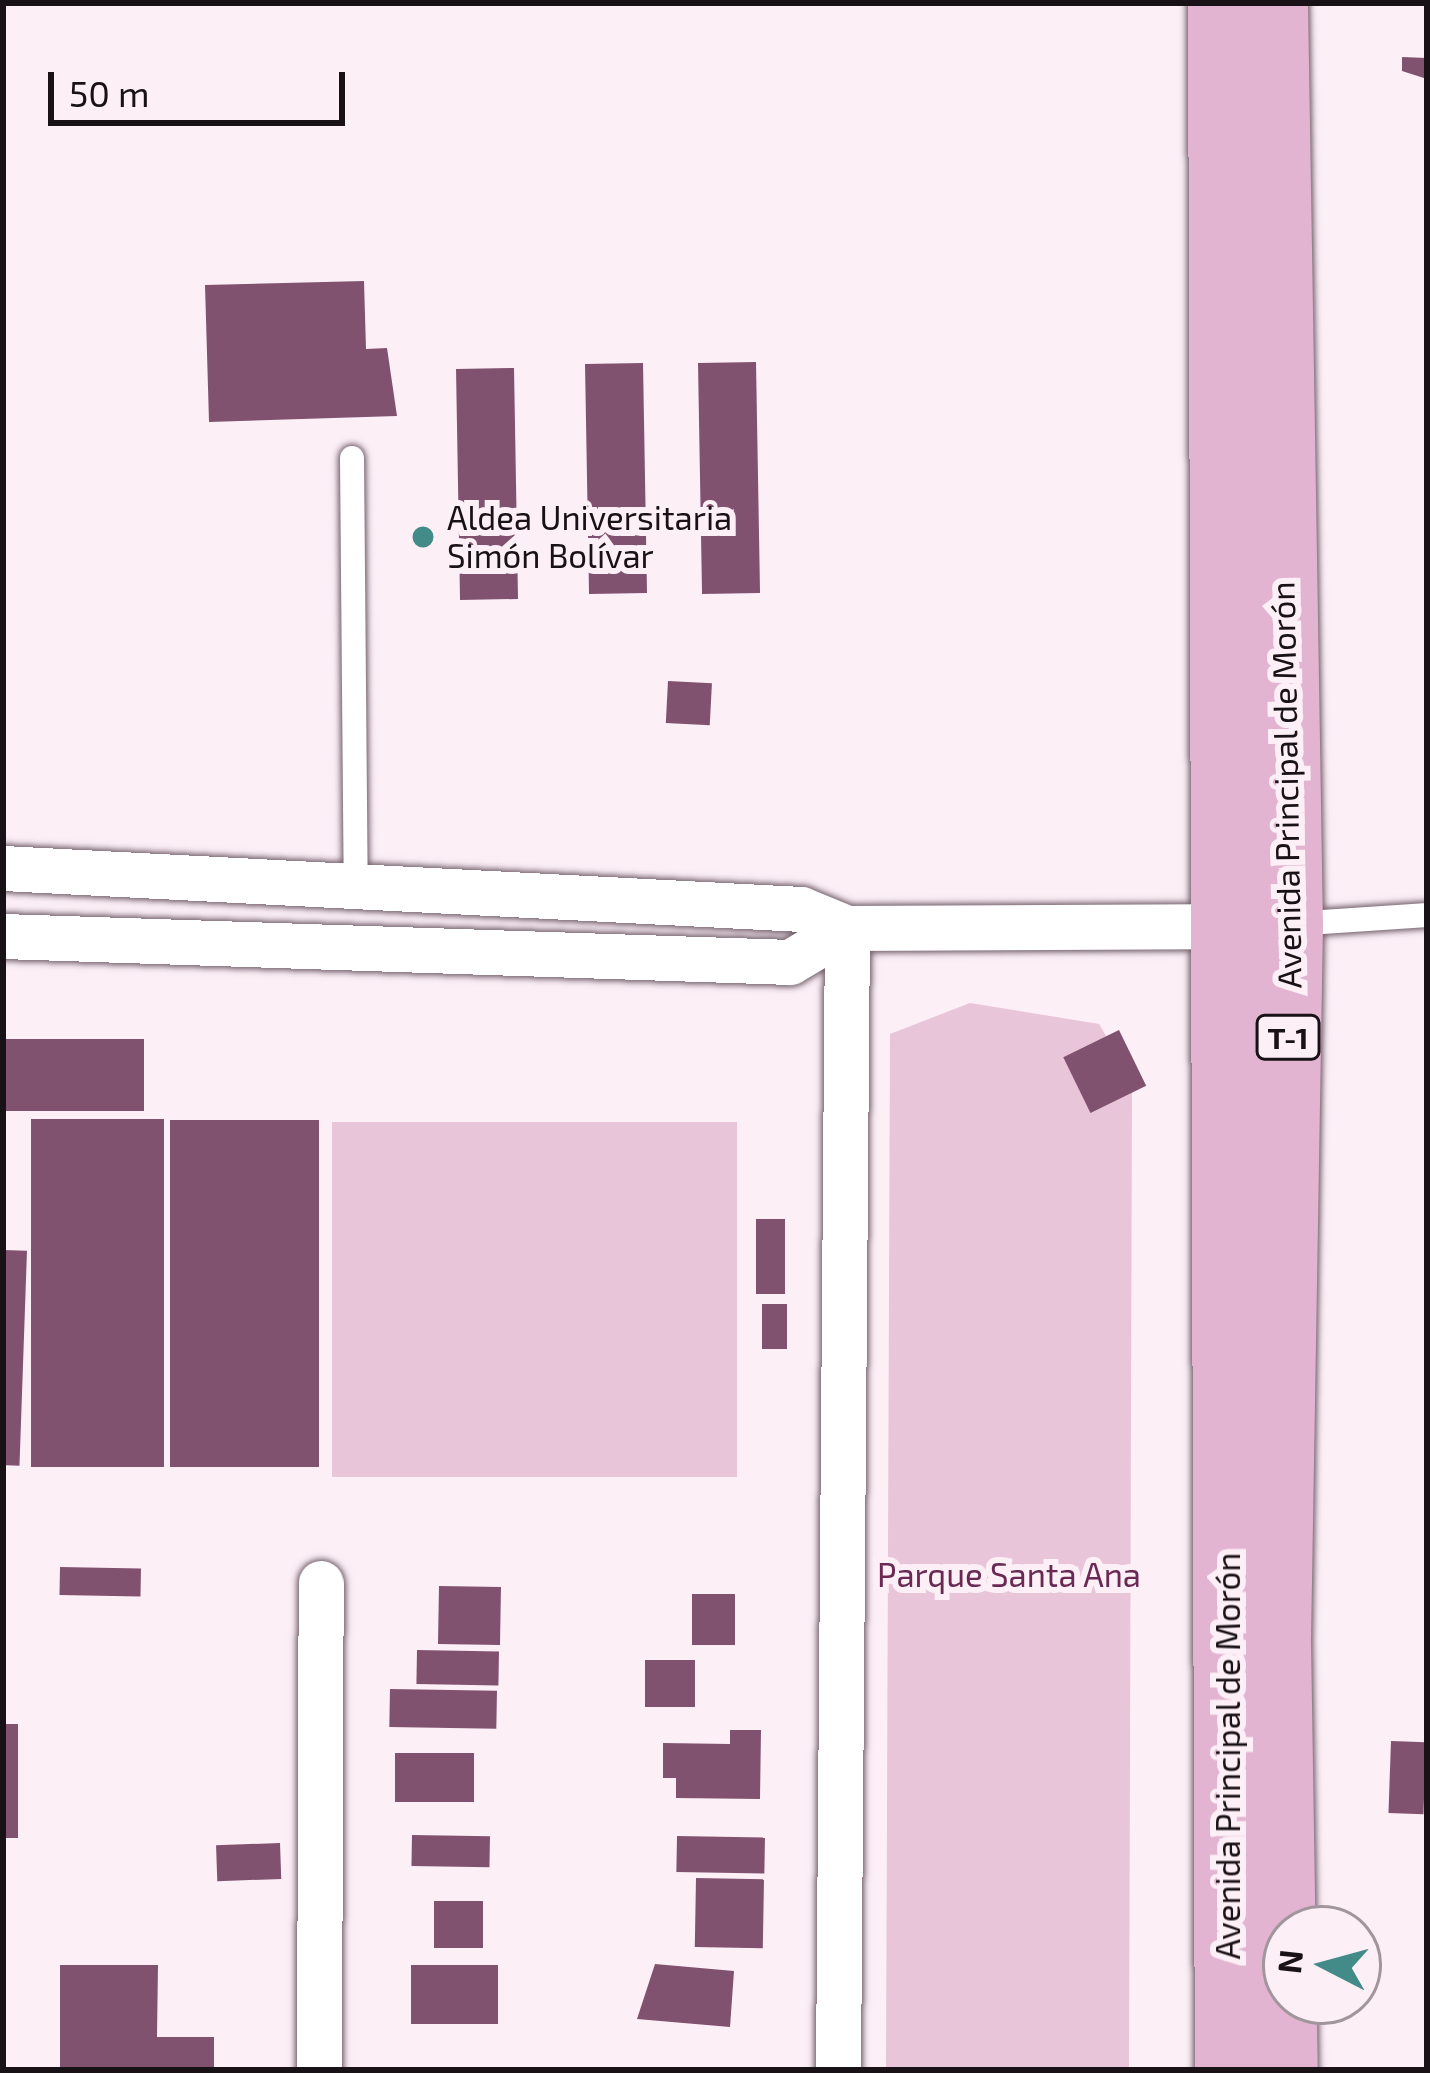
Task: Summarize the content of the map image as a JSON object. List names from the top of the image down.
{
  "streets": {
    "main road": ["Avenida Principal de Morón", "T-1"]
  },
  "parks": ["Parque Santa Ana"],
  "places": ["Aldea Universitaria Simón Bolívar"],
  "scale_bar": "50 m",
  "north": "left"
}
